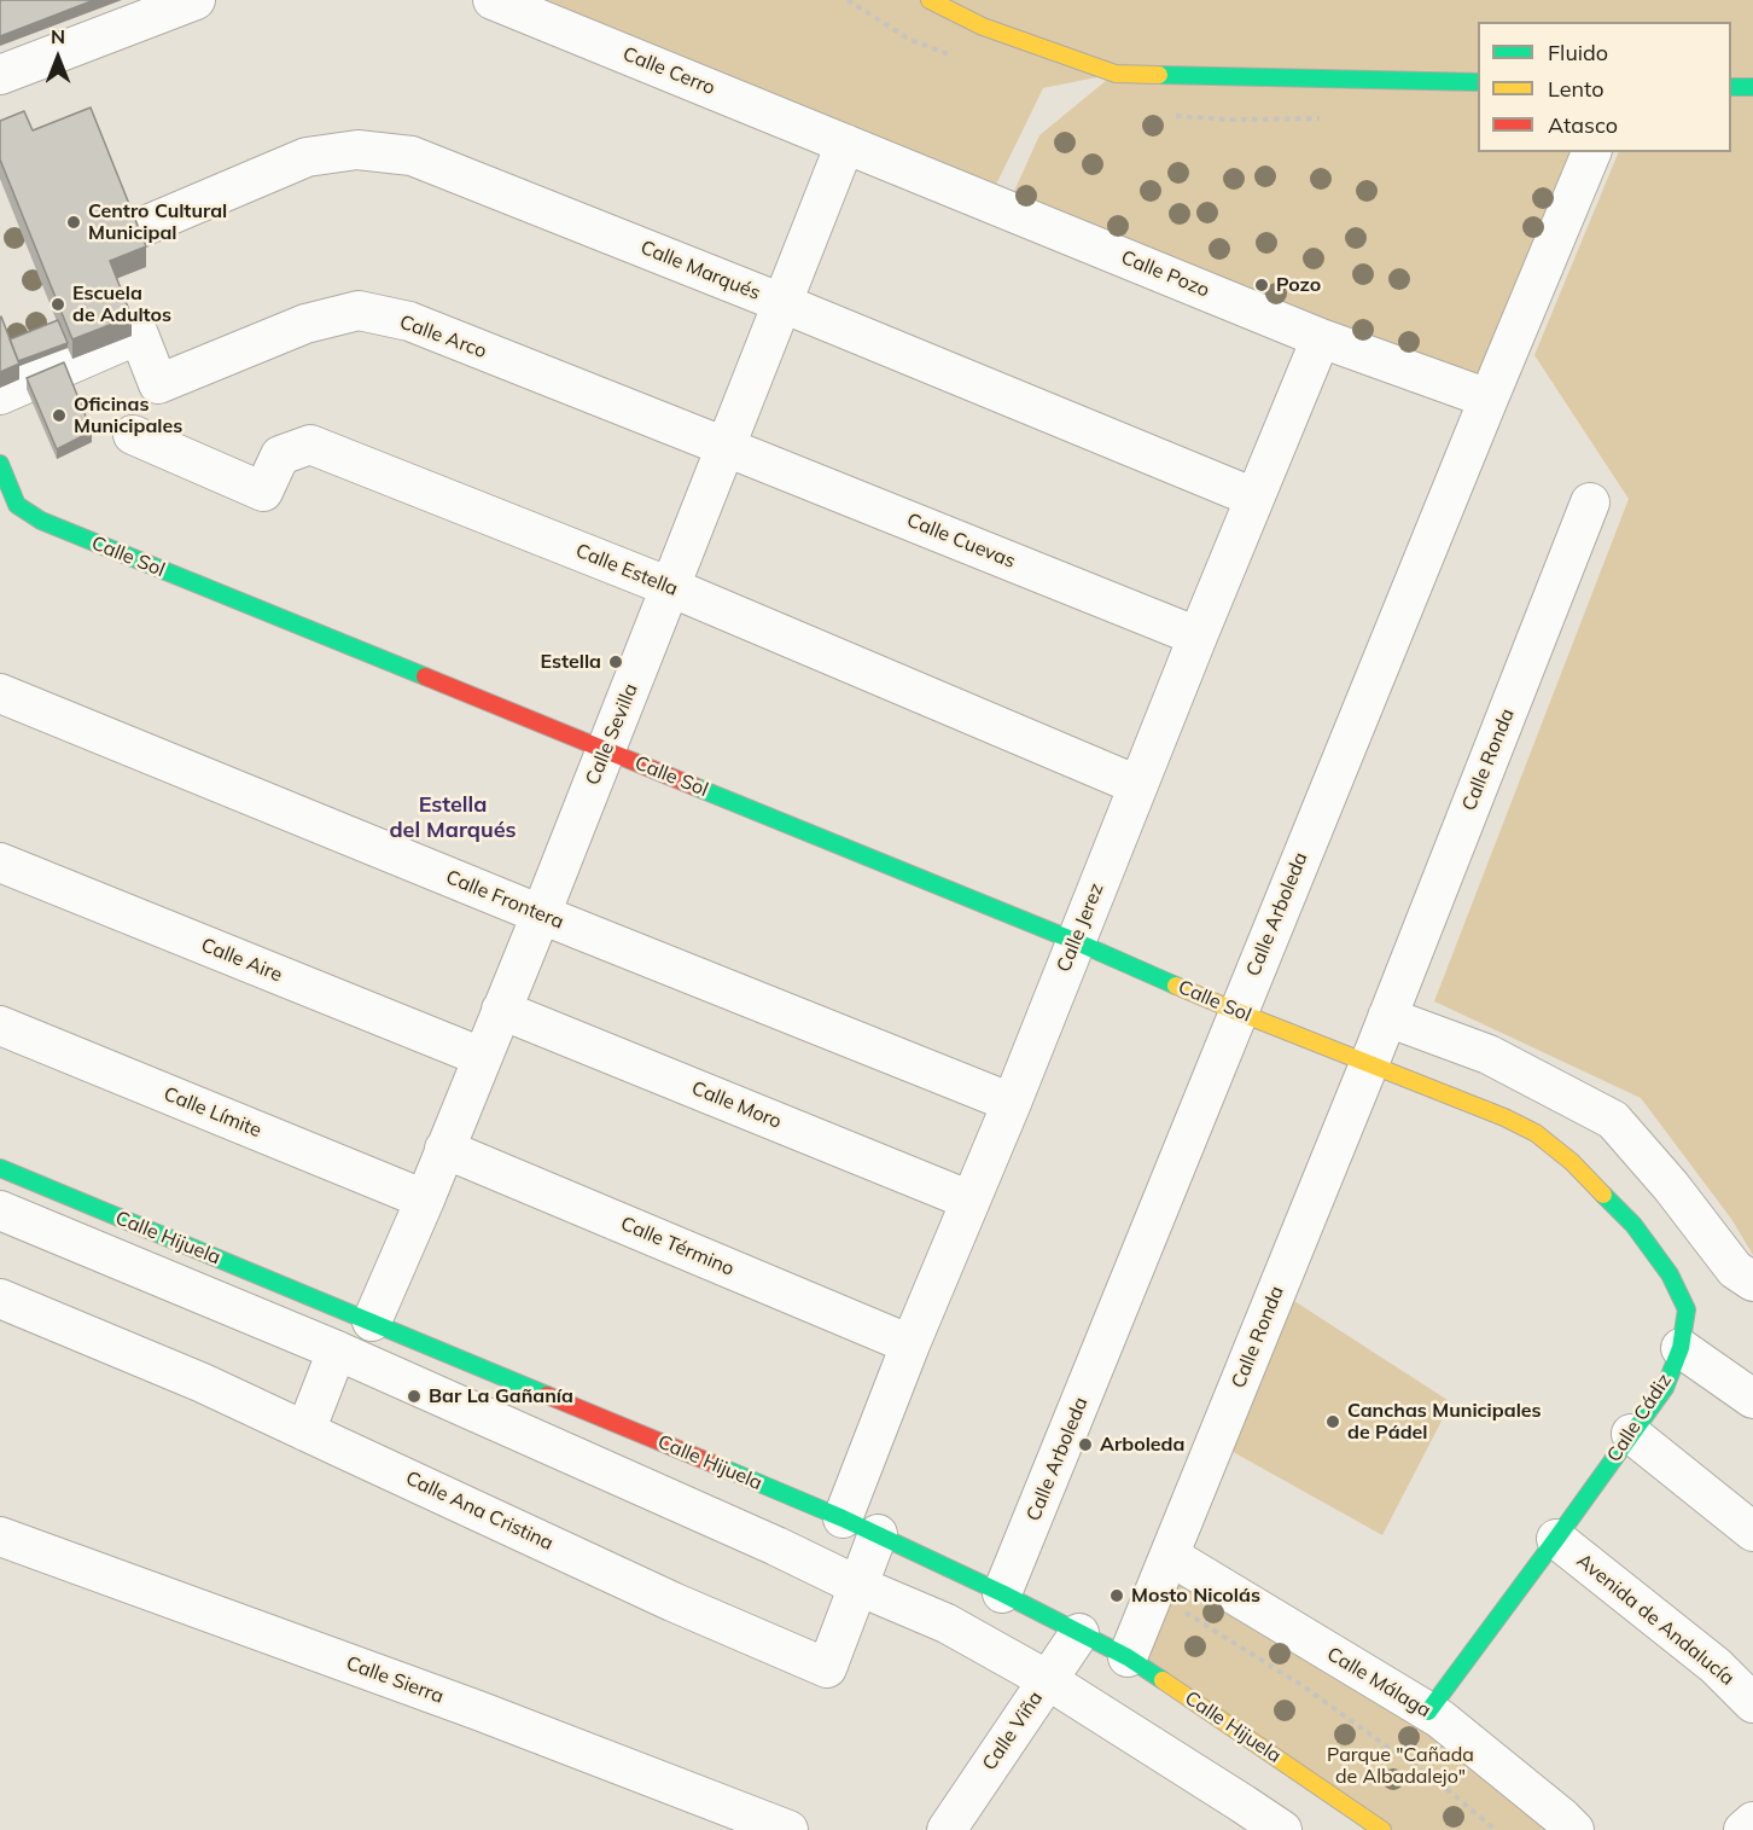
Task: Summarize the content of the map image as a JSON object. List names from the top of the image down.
{
  "streets": {
    "street": [
      "Calle Cerro",
      "Calle Marqués",
      "Calle Pozo",
      "Calle Arco",
      "Calle Cuevas",
      "Calle Sol",
      "Calle Estella",
      "Calle Sevilla",
      "Calle Ronda",
      "Calle Frontera",
      "Calle Arboleda",
      "Calle Jerez",
      "Calle Aire",
      "Calle Moro",
      "Calle Límite",
      "Calle Hijuela",
      "Calle Término",
      "Calle Cádiz",
      "Calle Ana Cristina",
      "Avenida de Andalucía",
      "Calle Sierra",
      "Calle Málaga",
      "Calle Viña"
    ]
  },
  "crossings": [
    ["Calle Cerro", "Calle Pozo"],
    ["Calle Cerro", "Calle Sevilla"],
    ["Calle Marqués", "Calle Sevilla"],
    ["Calle Marqués", "Calle Jerez"],
    ["Calle Pozo", "Calle Sevilla"],
    ["Calle Pozo", "Calle Arboleda"],
    ["Calle Pozo", "Calle Jerez"],
    ["Calle Arco", "Calle Cuevas"],
    ["Calle Arco", "Calle Sevilla"],
    ["Calle Cuevas", "Calle Sevilla"],
    ["Calle Cuevas", "Calle Jerez"],
    ["Calle Sol", "Calle Sevilla"],
    ["Calle Sol", "Calle Ronda"],
    ["Calle Sol", "Calle Arboleda"],
    ["Calle Sol", "Calle Jerez"],
    ["Calle Sol", "Calle Cádiz"],
    ["Calle Estella", "Calle Sevilla"],
    ["Calle Estella", "Calle Jerez"],
    ["Calle Sevilla", "Calle Frontera"],
    ["Calle Sevilla", "Calle Aire"],
    ["Calle Sevilla", "Calle Moro"],
    ["Calle Sevilla", "Calle Límite"],
    ["Calle Sevilla", "Calle Hijuela"],
    ["Calle Sevilla", "Calle Término"],
    ["Calle Ronda", "Calle Hijuela"],
    ["Calle Ronda", "Calle Cádiz"],
    ["Calle Ronda", "Calle Málaga"],
    ["Calle Frontera", "Calle Jerez"],
    ["Calle Arboleda", "Calle Hijuela"],
    ["Calle Jerez", "Calle Moro"],
    ["Calle Jerez", "Calle Hijuela"],
    ["Calle Jerez", "Calle Término"],
    ["Calle Hijuela", "Calle Ana Cristina"],
    ["Calle Hijuela", "Calle Viña"],
    ["Calle Cádiz", "Avenida de Andalucía"],
    ["Calle Cádiz", "Calle Málaga"]
  ],
  "districts": ["Estella del Marqués"],
  "parks": ["Parque \"Cañada de Albadalejo\""],
  "places": [
    "Centro Cultural Municipal",
    "Pozo",
    "Escuela de Adultos",
    "Oficinas Municipales",
    "Estella",
    "Bar La Gañanía",
    "Canchas Municipales de Pádel",
    "Arboleda",
    "Mosto Nicolás"
  ],
  "legend": ["Fluido", "Lento", "Atasco"],
  "north": "top"
}
